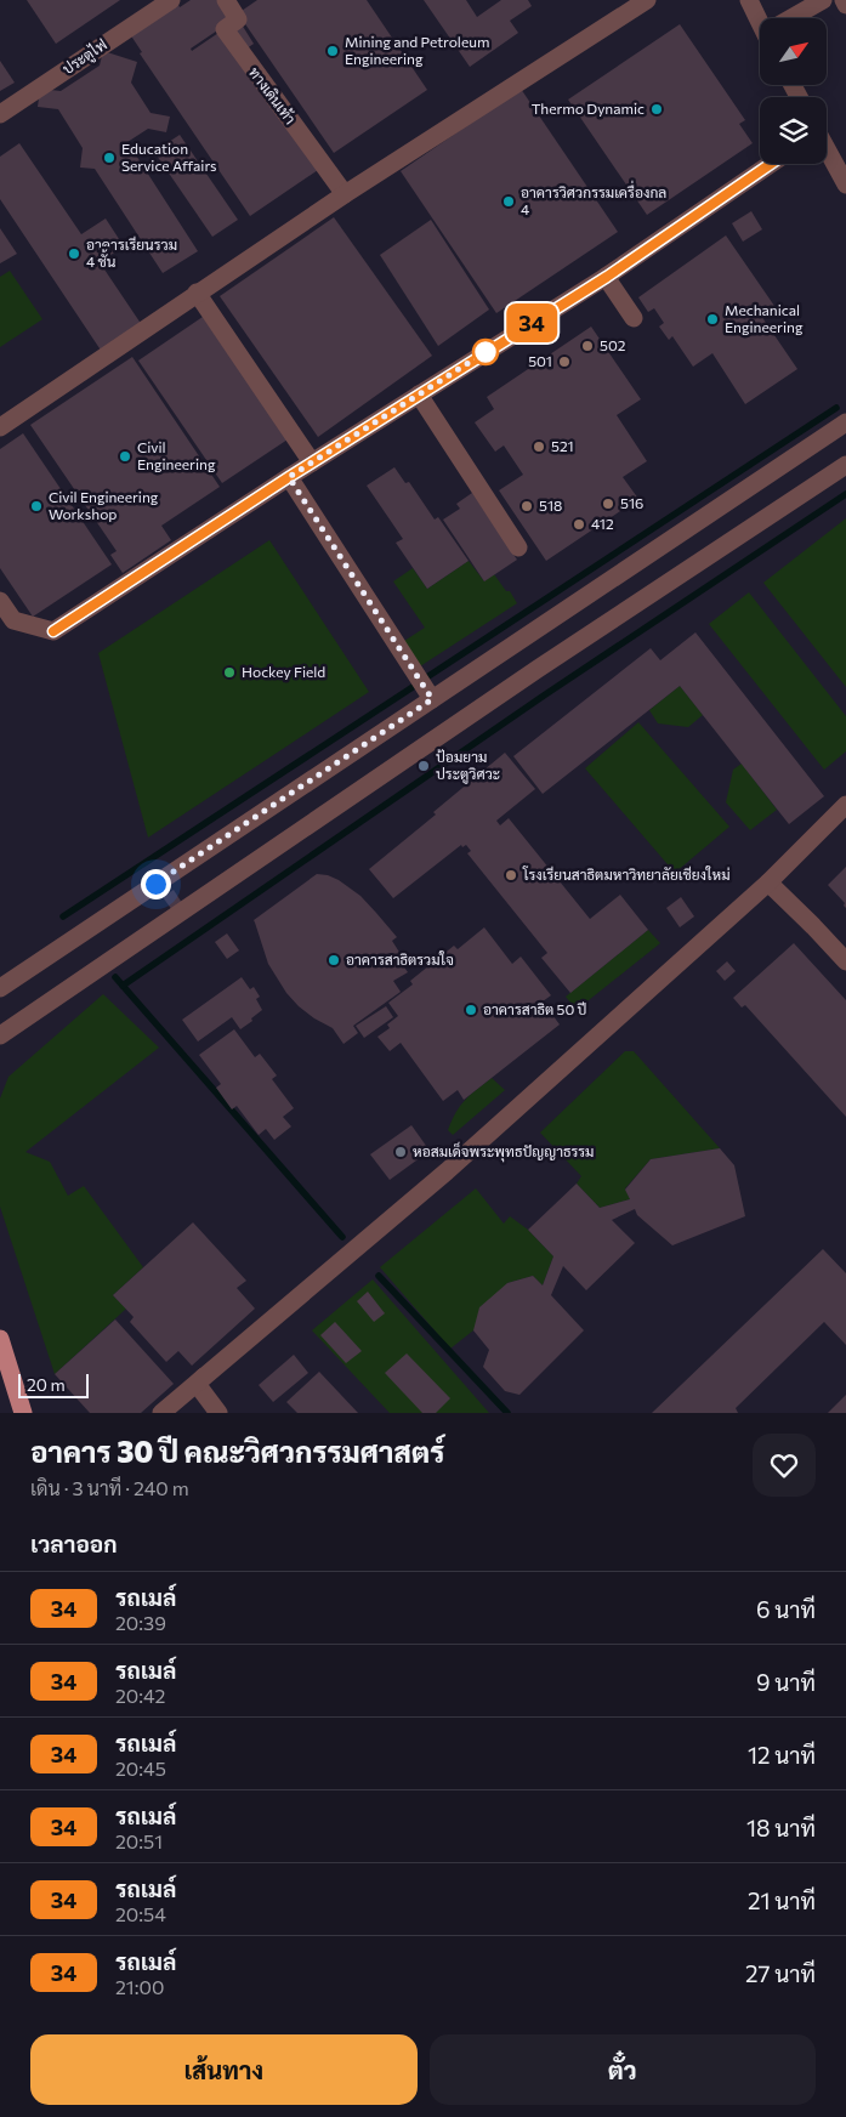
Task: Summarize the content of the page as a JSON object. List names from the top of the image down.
{
  "streets": {
    "street": ["ประตูไฟ", "ทางเดินเท้า"]
  },
  "places": [
    "Mining and Petroleum Engineering",
    "Thermo Dynamic",
    "Education Service Affairs",
    "อาคารวิศวกรรมเครื่องกล 4",
    "อาคารเรียนรวม 4 ชั้น",
    "Mechanical Engineering",
    "502",
    "501",
    "521",
    "Civil Engineering",
    "516",
    "Civil Engineering Workshop",
    "518",
    "412",
    "Hockey Field",
    "ป้อมยาม ประตูวิศวะ",
    "โรงเรียนสาธิตมหาวิทยาลัยเชียงใหม่",
    "อาคารสาธิตรวมใจ",
    "อาคารสาธิต 50 ปี",
    "หอสมเด็จพระพุทธปัญญาธรรม"
  ],
  "lines": ["bus line 34"],
  "scale_bar": "20 m",
  "north": "top right",
  "page": {
    "on_map": "34",
    "scale": "20 m",
    "heading": [
      ["อาคาร 30 ปี คณะวิศวกรรมศาสตร์", "เดิน · 3 นาที · 240 m"],
      "เวลาออก"
    ],
    "list": [
      {
        "mark": "34",
        "name": "รถเมล์",
        "note": "20:39",
        "value": "6 นาที"
      },
      {
        "mark": "34",
        "name": "รถเมล์",
        "note": "20:42",
        "value": "9 นาที"
      },
      {
        "mark": "34",
        "name": "รถเมล์",
        "note": "20:45",
        "value": "12 นาที"
      },
      {
        "mark": "34",
        "name": "รถเมล์",
        "note": "20:51",
        "value": "18 นาที"
      },
      {
        "mark": "34",
        "name": "รถเมล์",
        "note": "20:54",
        "value": "21 นาที"
      },
      {
        "mark": "34",
        "name": "รถเมล์",
        "note": "21:00",
        "value": "27 นาที"
      }
    ],
    "buttons": ["เส้นทาง", "ตั๋ว"]
  }
}
